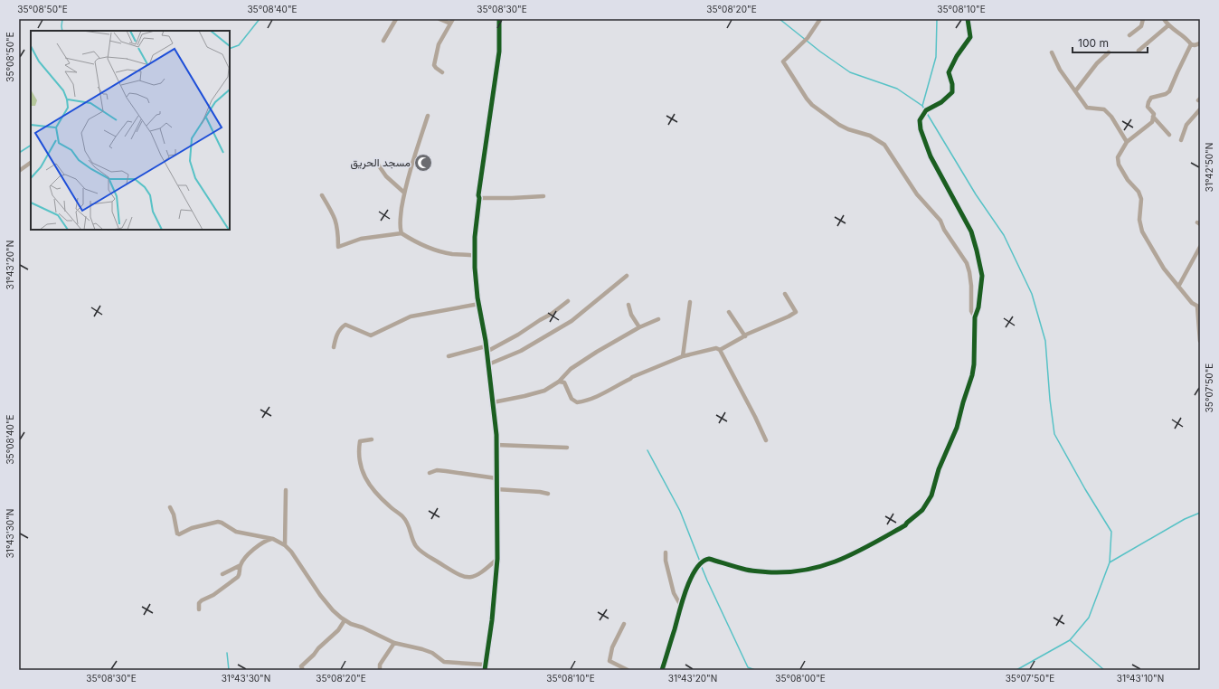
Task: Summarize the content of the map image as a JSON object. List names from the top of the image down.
{
  "places": {
    "mosque": ["مسجد الحريق"]
  },
  "scale_bar": "100 m",
  "coordinates": [
    "35°08'50\"E",
    "35°08'40\"E",
    "35°08'30\"E",
    "35°08'20\"E",
    "35°08'10\"E",
    "31°42'50\"N",
    "31°43'20\"N",
    "35°07'50\"E",
    "31°43'30\"N",
    "35°08'00\"E",
    "31°43'10\"N"
  ]
}
